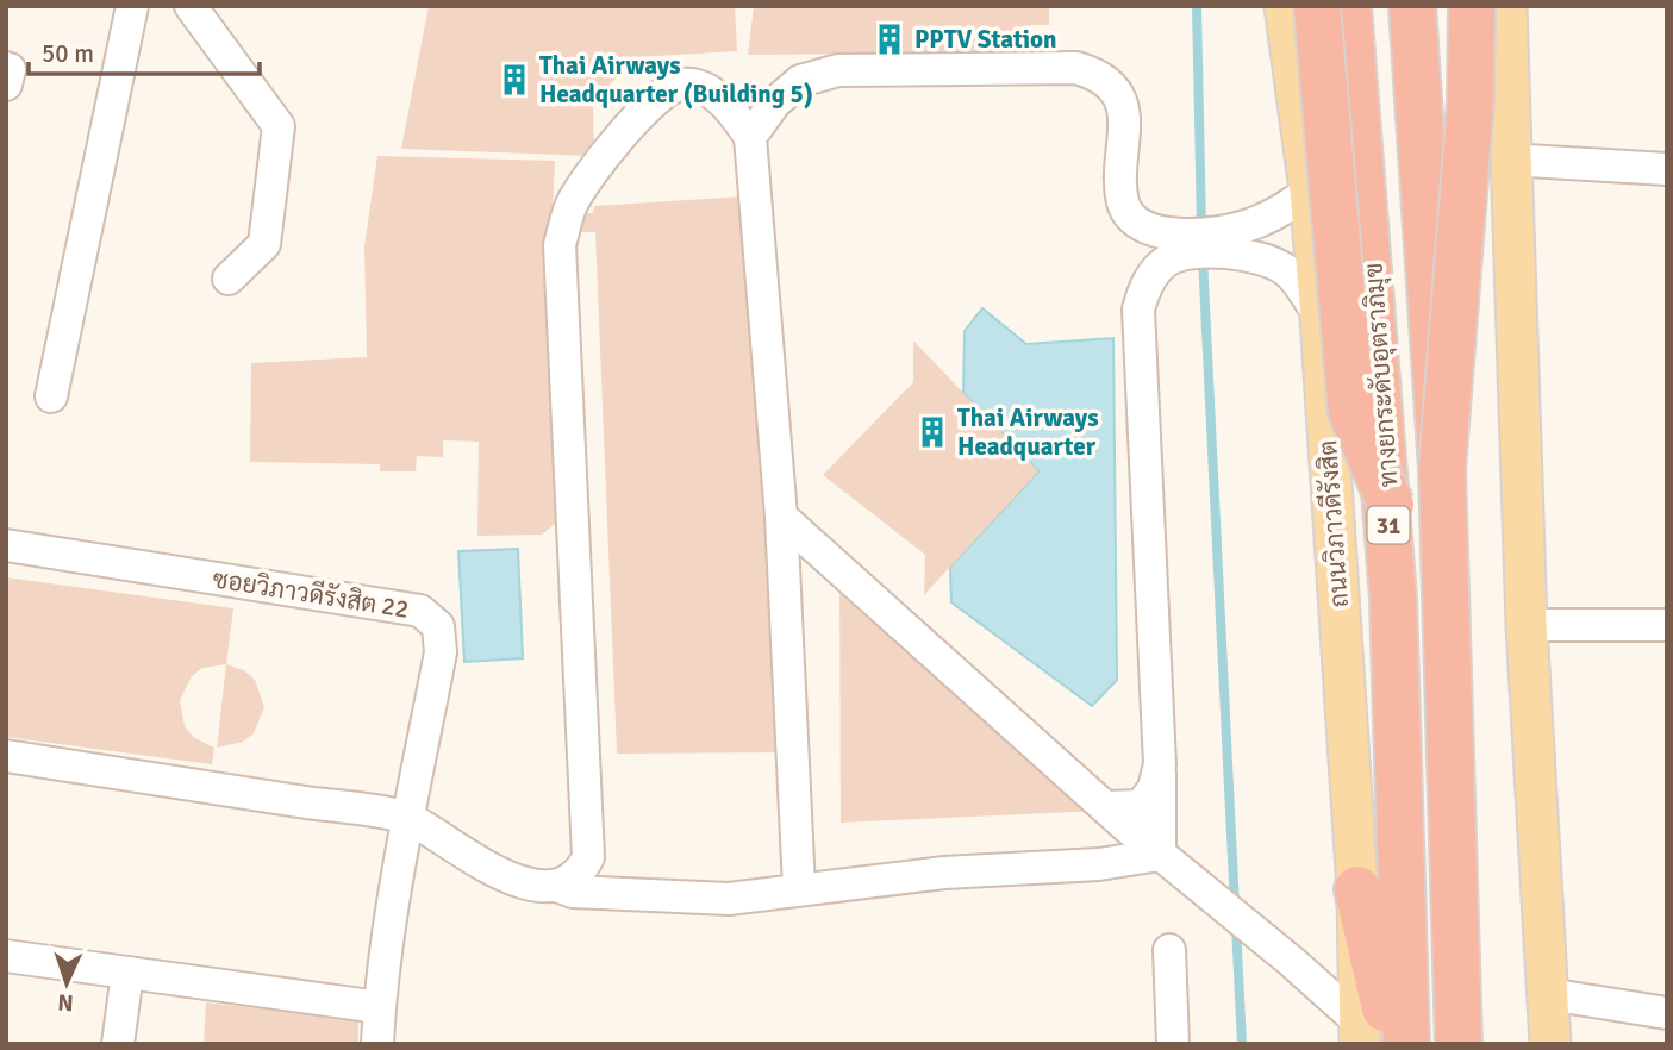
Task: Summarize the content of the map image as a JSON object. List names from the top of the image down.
{
  "streets": {
    "highway": ["ทางยกระดับอุตราภิมุข", "31"],
    "main road": ["ถนนวิภาวดีรังสิต"],
    "street": ["ซอยวิภาวดีรังสิต 22"]
  },
  "places": {
    "building": ["PPTV Station", "Thai Airways Headquarter (Building 5)", "Thai Airways Headquarter"]
  },
  "scale_bar": "50 m",
  "north": "bottom"
}
